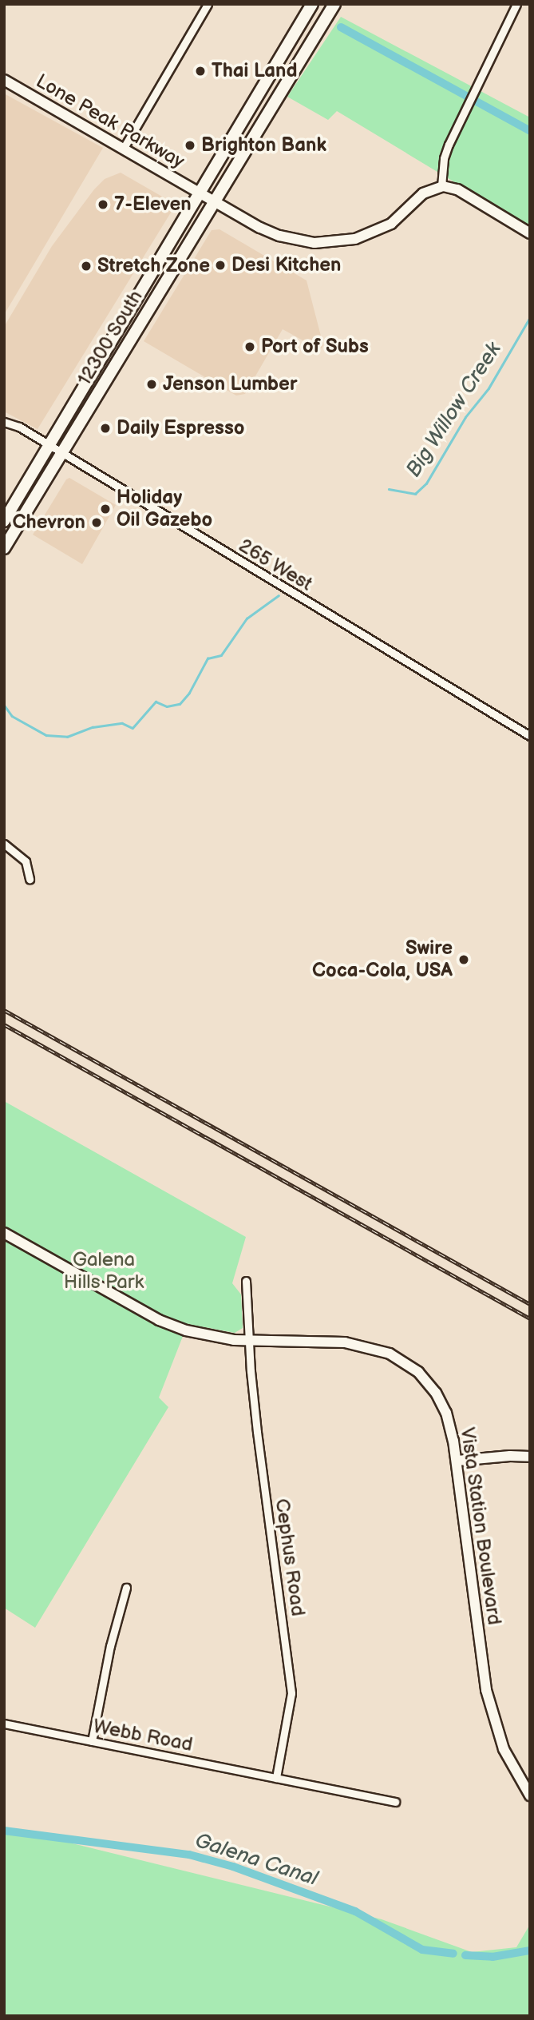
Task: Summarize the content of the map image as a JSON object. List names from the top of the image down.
{
  "streets": {
    "main road": ["12300 South"],
    "street": [
      "Lone Peak Parkway",
      "265 West",
      "Vista Station Boulevard",
      "Cephus Road",
      "Webb Road"
    ]
  },
  "crossings": [
    ["Lone Peak Parkway", "12300 South"],
    ["12300 South", "265 West"],
    ["Vista Station Boulevard", "Cephus Road"],
    ["Cephus Road", "Webb Road"]
  ],
  "water": ["Big Willow Creek", "Galena Canal"],
  "parks": ["Galena Hills Park"],
  "places": [
    "Thai Land",
    "Brighton Bank",
    "7-Eleven",
    "Desi Kitchen",
    "Stretch Zone",
    "Port of Subs",
    "Jenson Lumber",
    "Daily Espresso",
    "Holiday Oil Gazebo",
    "Chevron",
    "Swire Coca-Cola, USA"
  ]
}
